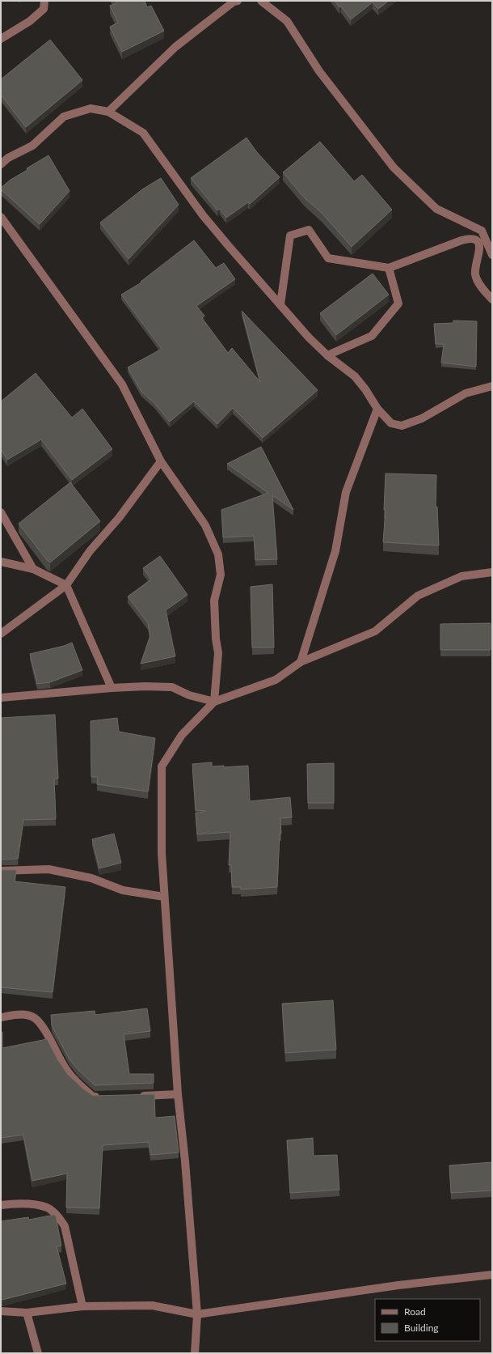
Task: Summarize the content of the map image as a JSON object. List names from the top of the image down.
{
  "legend": ["Road", "Building"]
}
